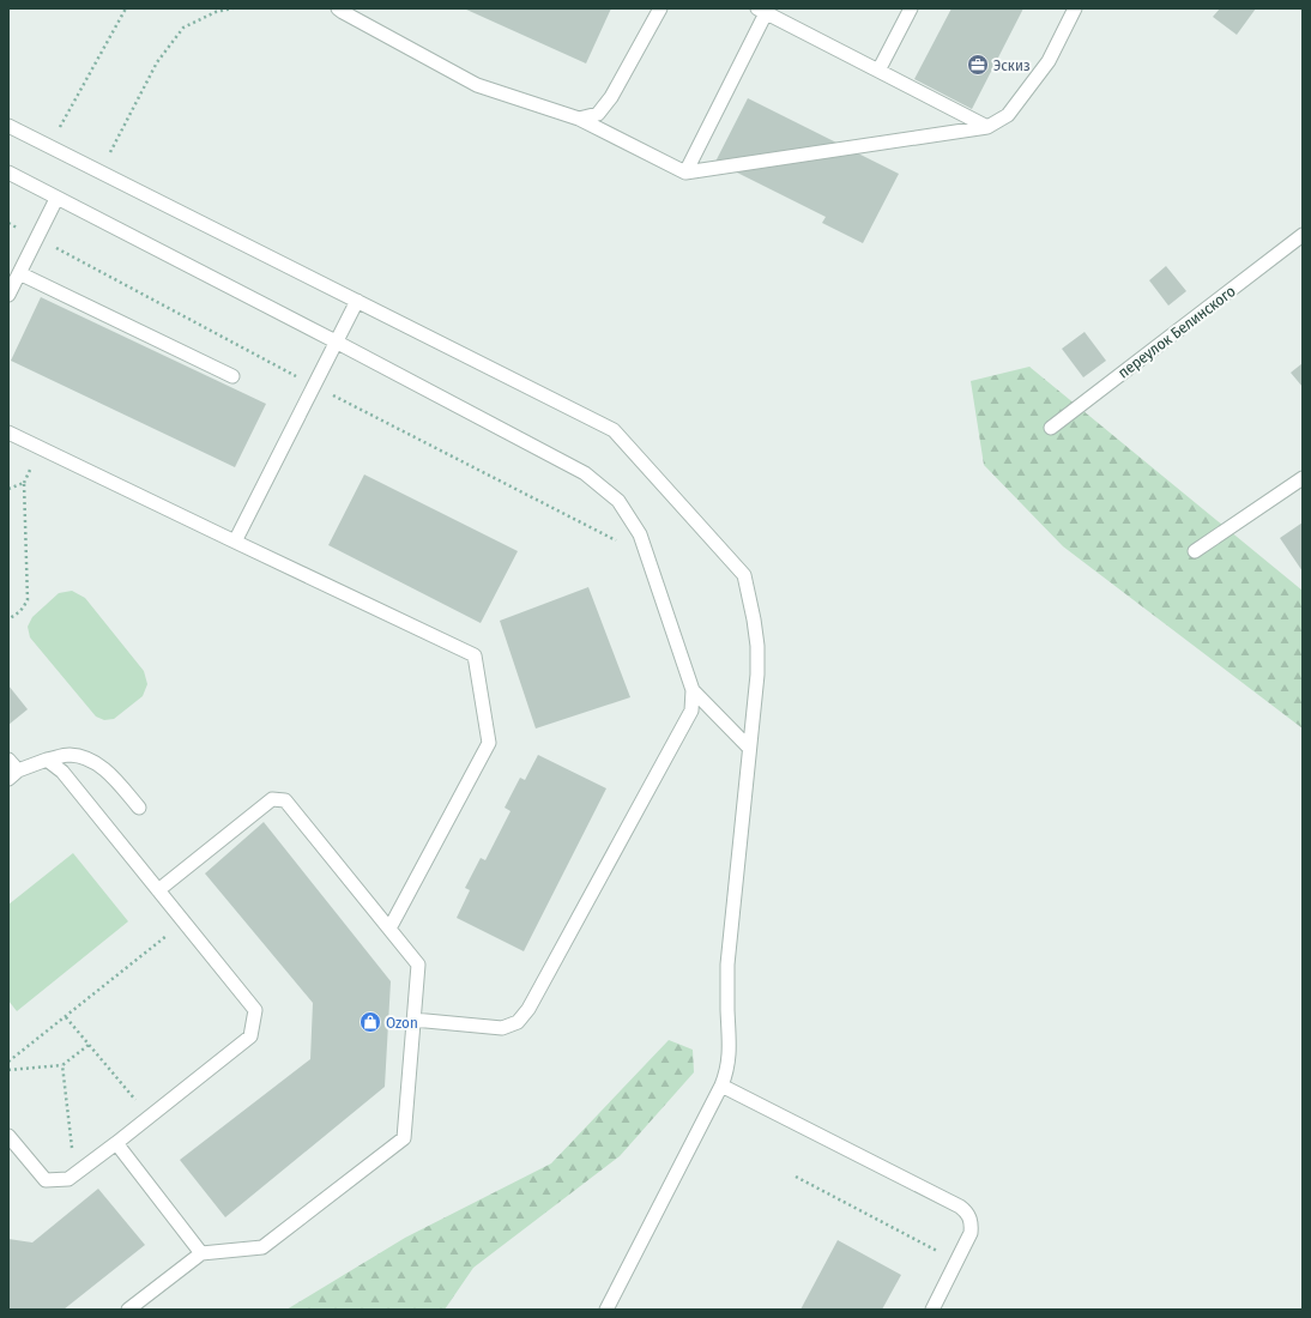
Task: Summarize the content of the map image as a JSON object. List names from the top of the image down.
{
  "streets": {
    "lane": ["переулок Белинского"]
  },
  "places": {
    "office": ["Эскиз"],
    "shop": ["Ozon"]
  }
}
